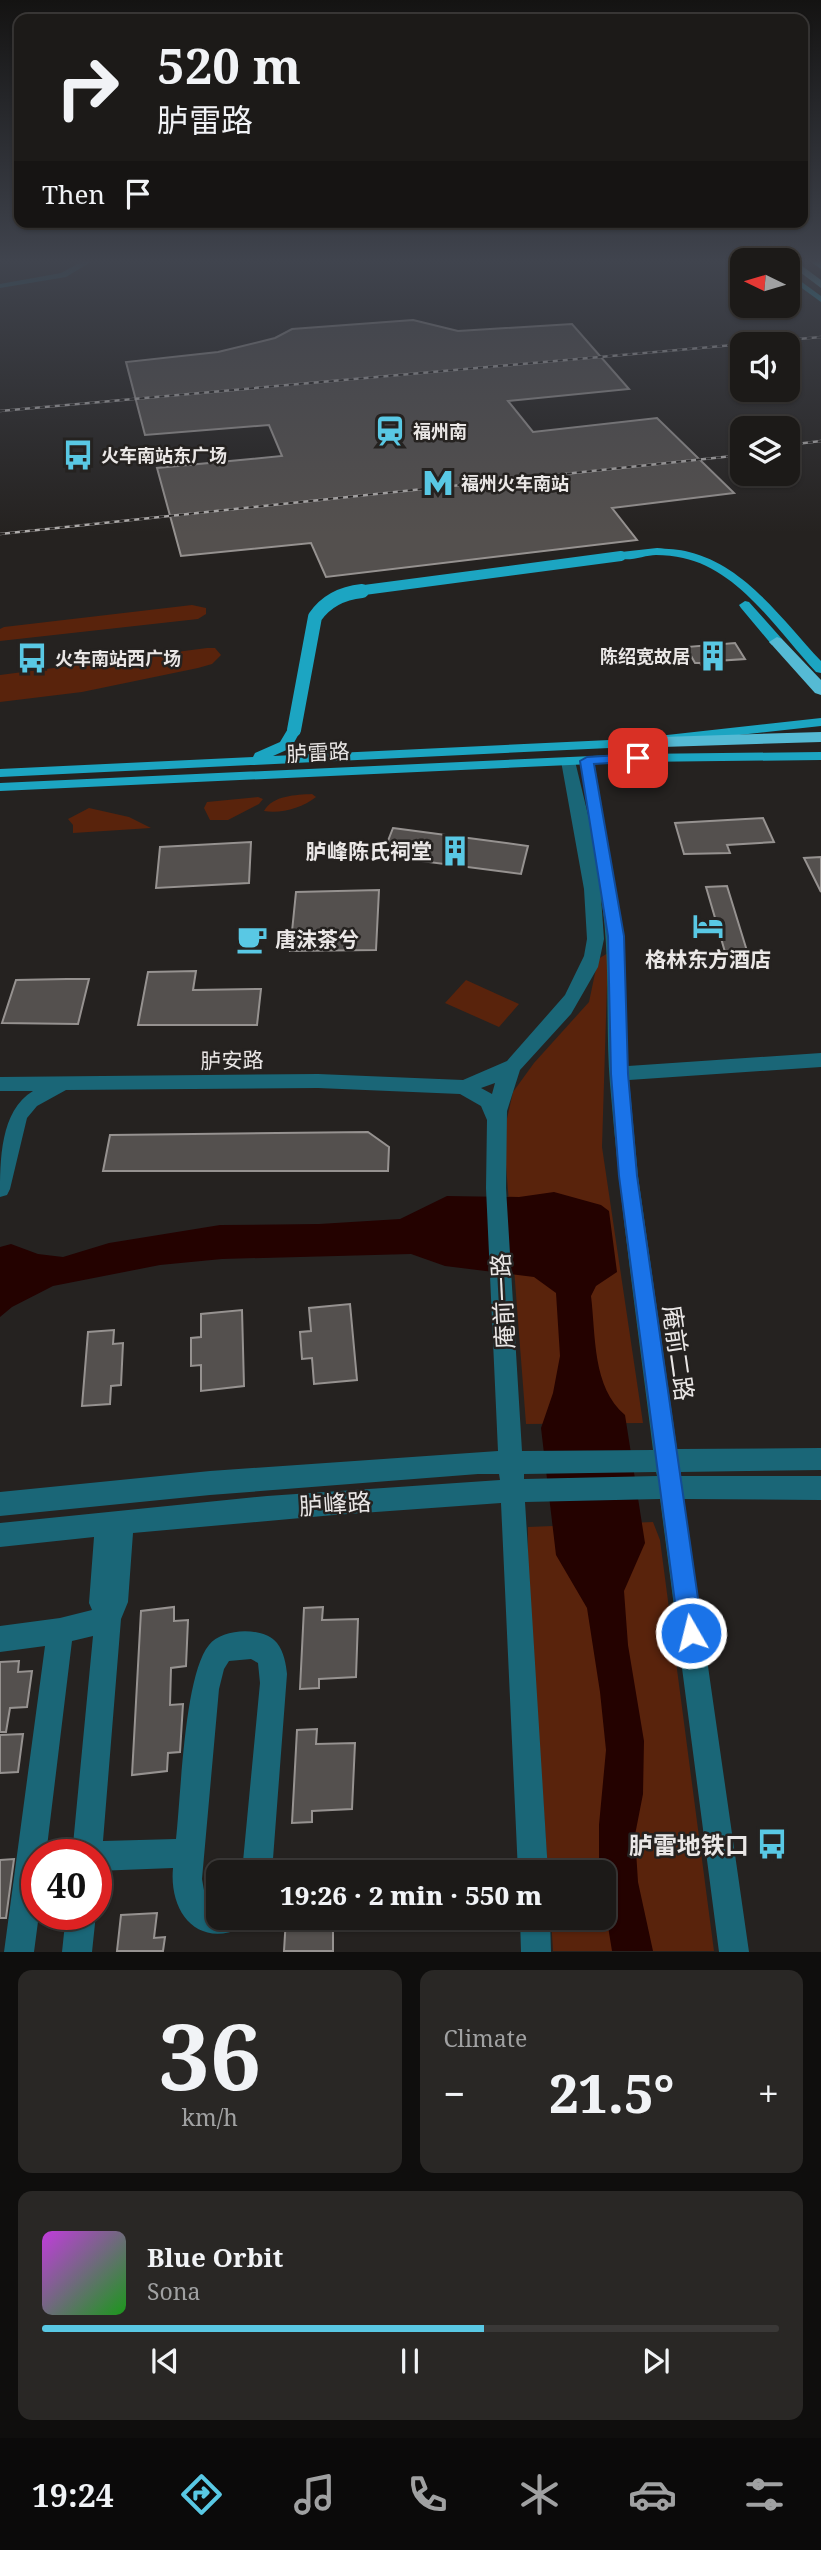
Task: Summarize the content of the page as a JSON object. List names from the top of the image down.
{
  "streets": {
    "main road": ["胪雷路"],
    "street": [
      "胪安路",
      "庵前一路",
      "庵前二路",
      "胪峰路"
    ]
  },
  "crossings": [
    ["胪雷路", "庵前一路"],
    ["胪雷路", "庵前二路"],
    ["庵前一路", "庵前二路"],
    ["庵前一路", "胪峰路"],
    ["庵前二路", "胪峰路"]
  ],
  "places": {
    "station": ["福州南"],
    "bus stop": ["火车南站东广场", "火车南站西广场", "胪雷地铁口"],
    "metro station": ["福州火车南站"],
    "building": ["陈绍宽故居", "胪峰陈氏祠堂"],
    "hotel": ["格林东方酒店"],
    "cafe": ["唐沫茶兮"]
  },
  "north": "left",
  "page": {
    "turn": ["520 m", "胪雷路"],
    "then": "Then",
    "limit": "40",
    "trip": "19:26 · 2 min · 550 m",
    "tile": [
      ["36", "km/h"],
      "Climate"
    ],
    "heat": ["−", "21.5°", "+"],
    "song": ["Blue Orbit", "Sona"],
    "tabs": "19:24"
  }
}
